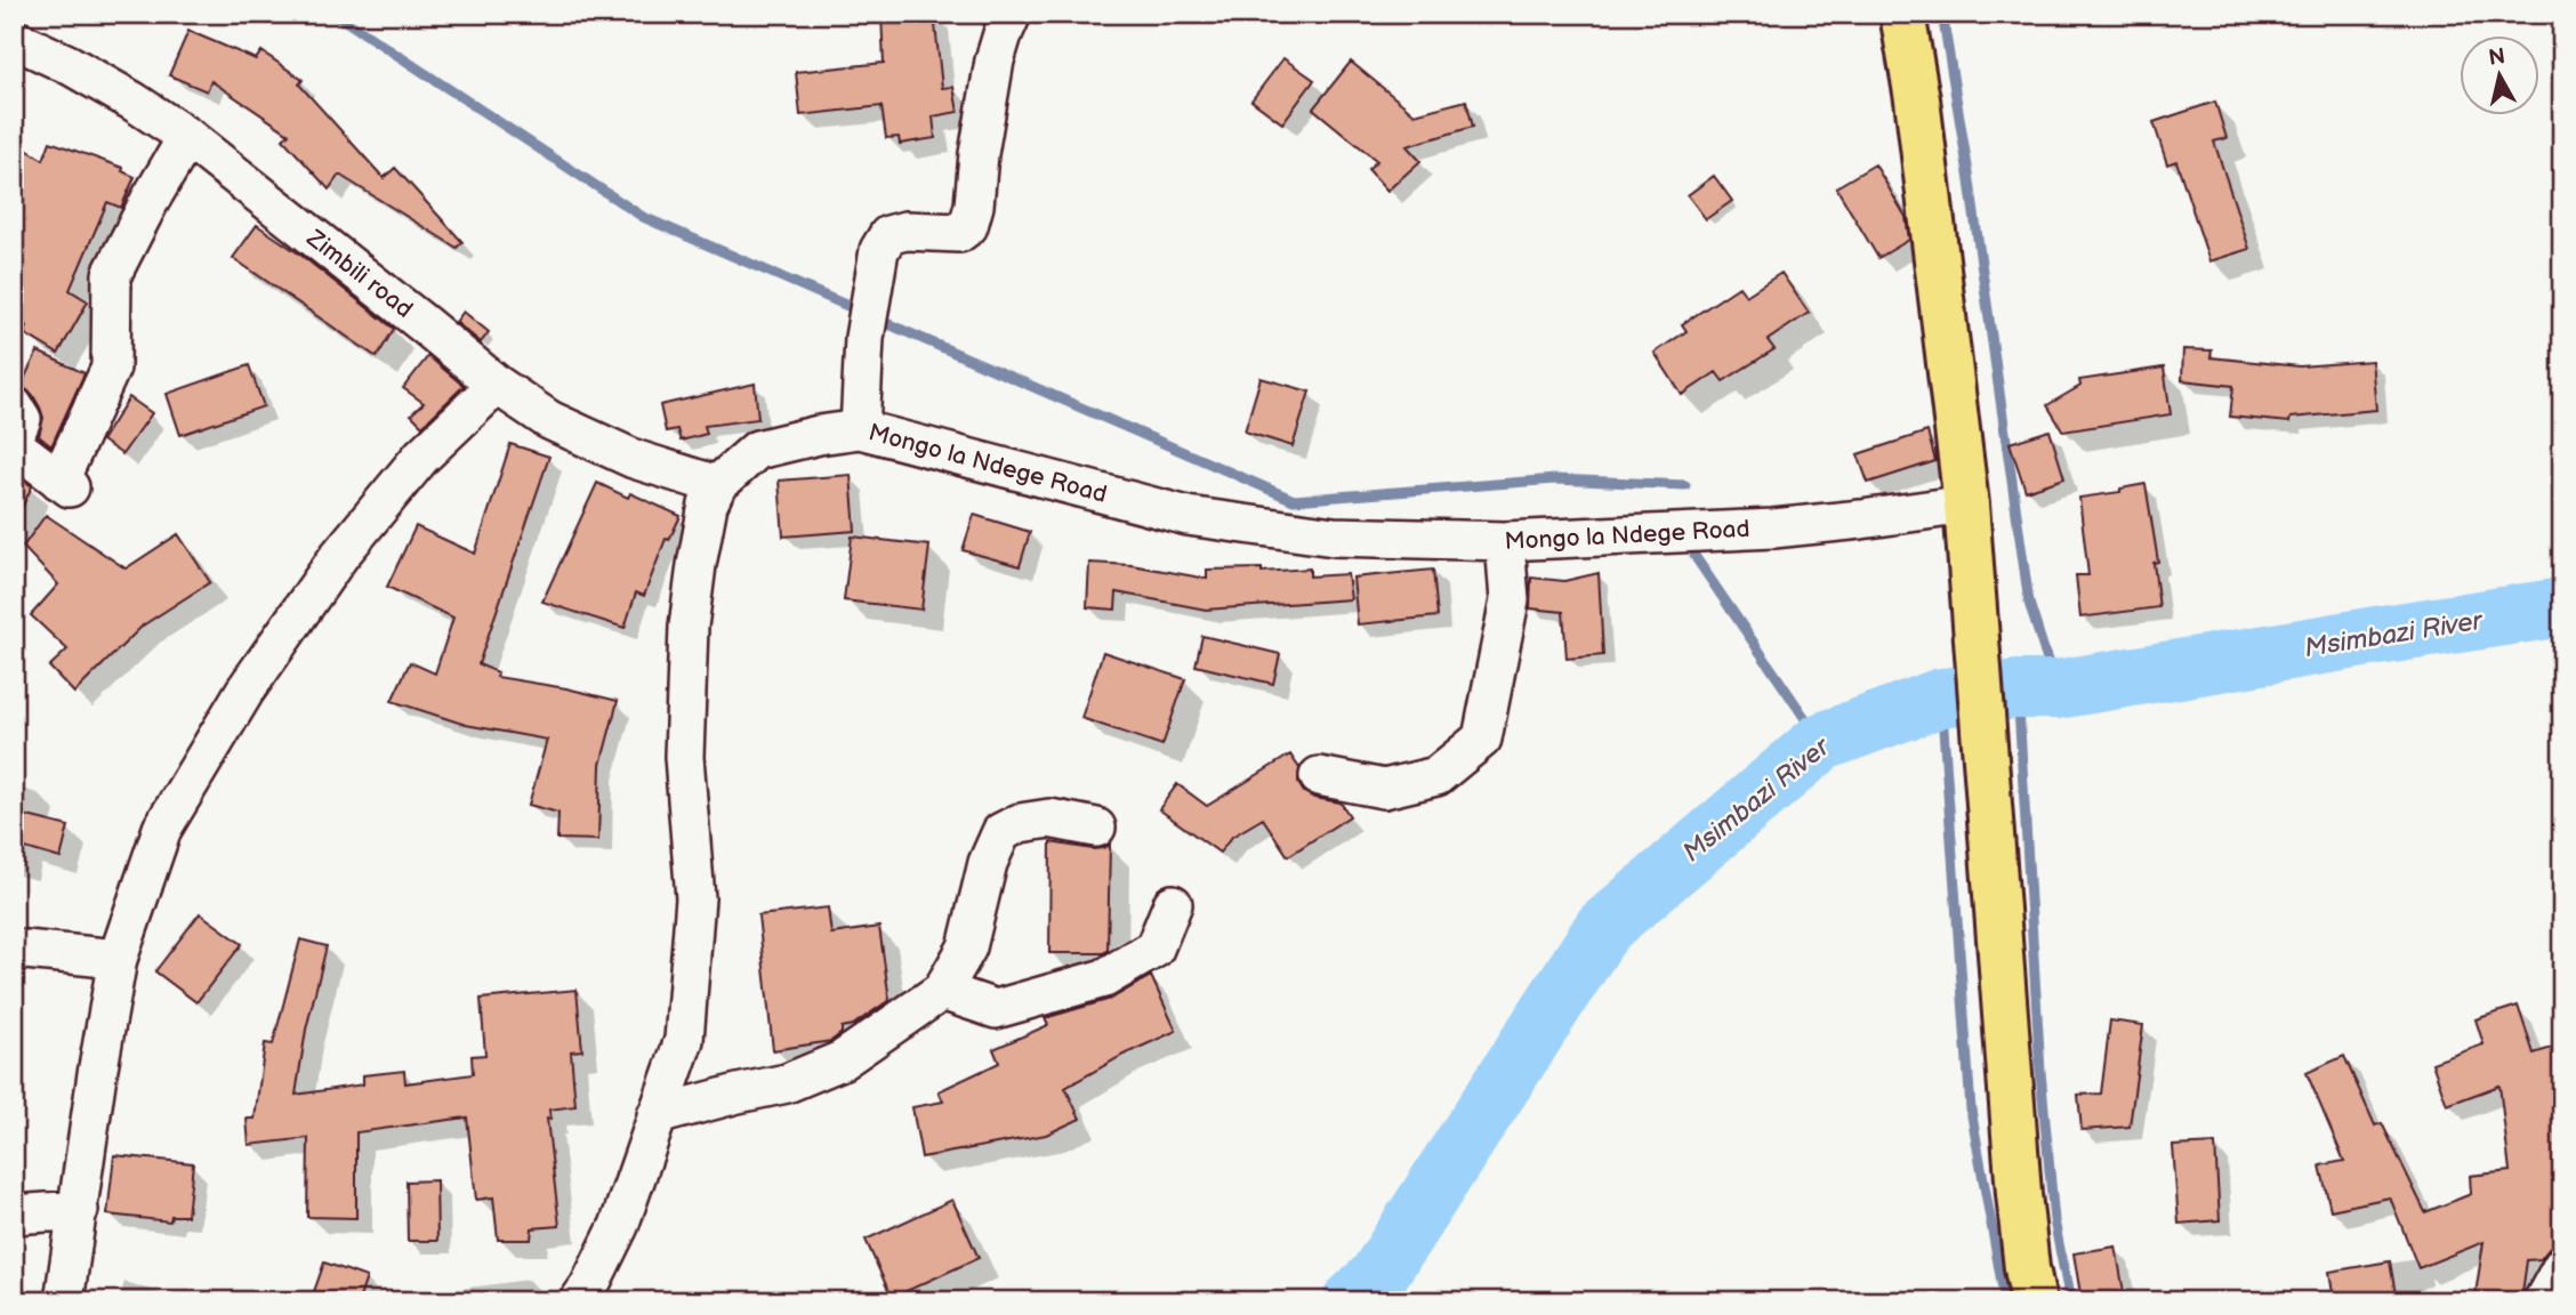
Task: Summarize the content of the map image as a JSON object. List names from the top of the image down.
{
  "streets": {
    "street": ["Zimbili road", "Mongo la Ndege Road"]
  },
  "crossings": [
    ["Zimbili road", "Mongo la Ndege Road"]
  ],
  "water": ["Msimbazi River"],
  "north": "top"
}
